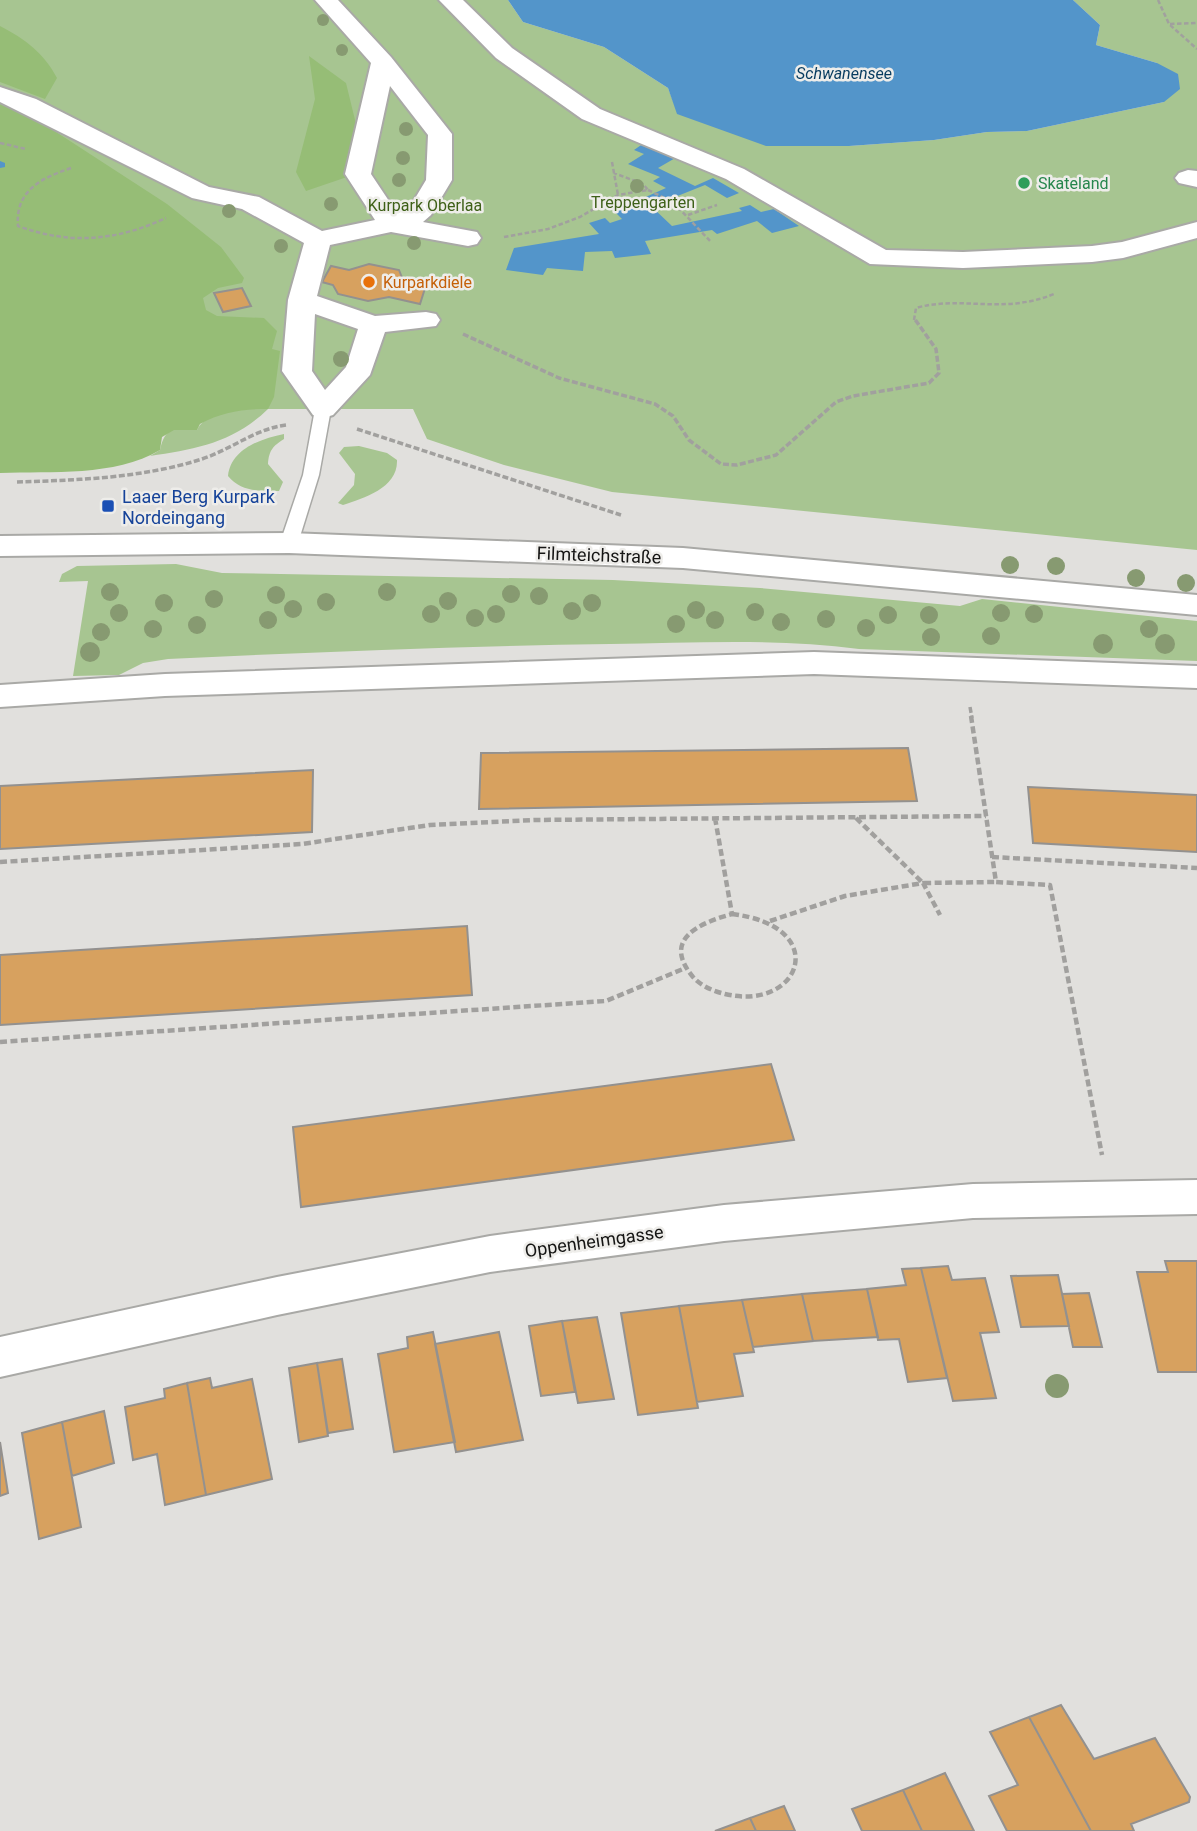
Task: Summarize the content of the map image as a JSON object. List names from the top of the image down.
{
  "streets": {
    "street": ["Filmteichstraße", "Oppenheimgasse"]
  },
  "water": ["Schwanensee"],
  "parks": ["Treppengarten", "Kurpark Oberlaa"],
  "places": {
    "other": ["Skateland", "Kurparkdiele"],
    "transit": ["Laaer Berg Kurpark Nordeingang"]
  }
}
